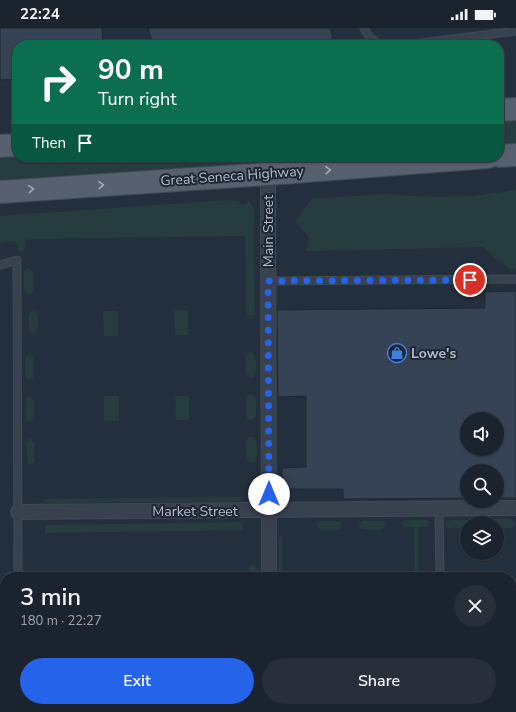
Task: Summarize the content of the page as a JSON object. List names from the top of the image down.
{
  "streets": {
    "main road": ["Great Seneca Highway"],
    "street": ["Main Street", "Market Street"]
  },
  "crossings": [
    ["Great Seneca Highway", "Main Street"],
    ["Main Street", "Market Street"]
  ],
  "one_way": ["Great Seneca Highway"],
  "places": {
    "shop": ["Lowe's"]
  },
  "page": {
    "status": "22:24",
    "turn": ["90 m", "Turn right"],
    "then": "Then",
    "heading": ["3 min", "180 m · 22:27"],
    "buttons": ["Exit", "Share"]
  }
}
